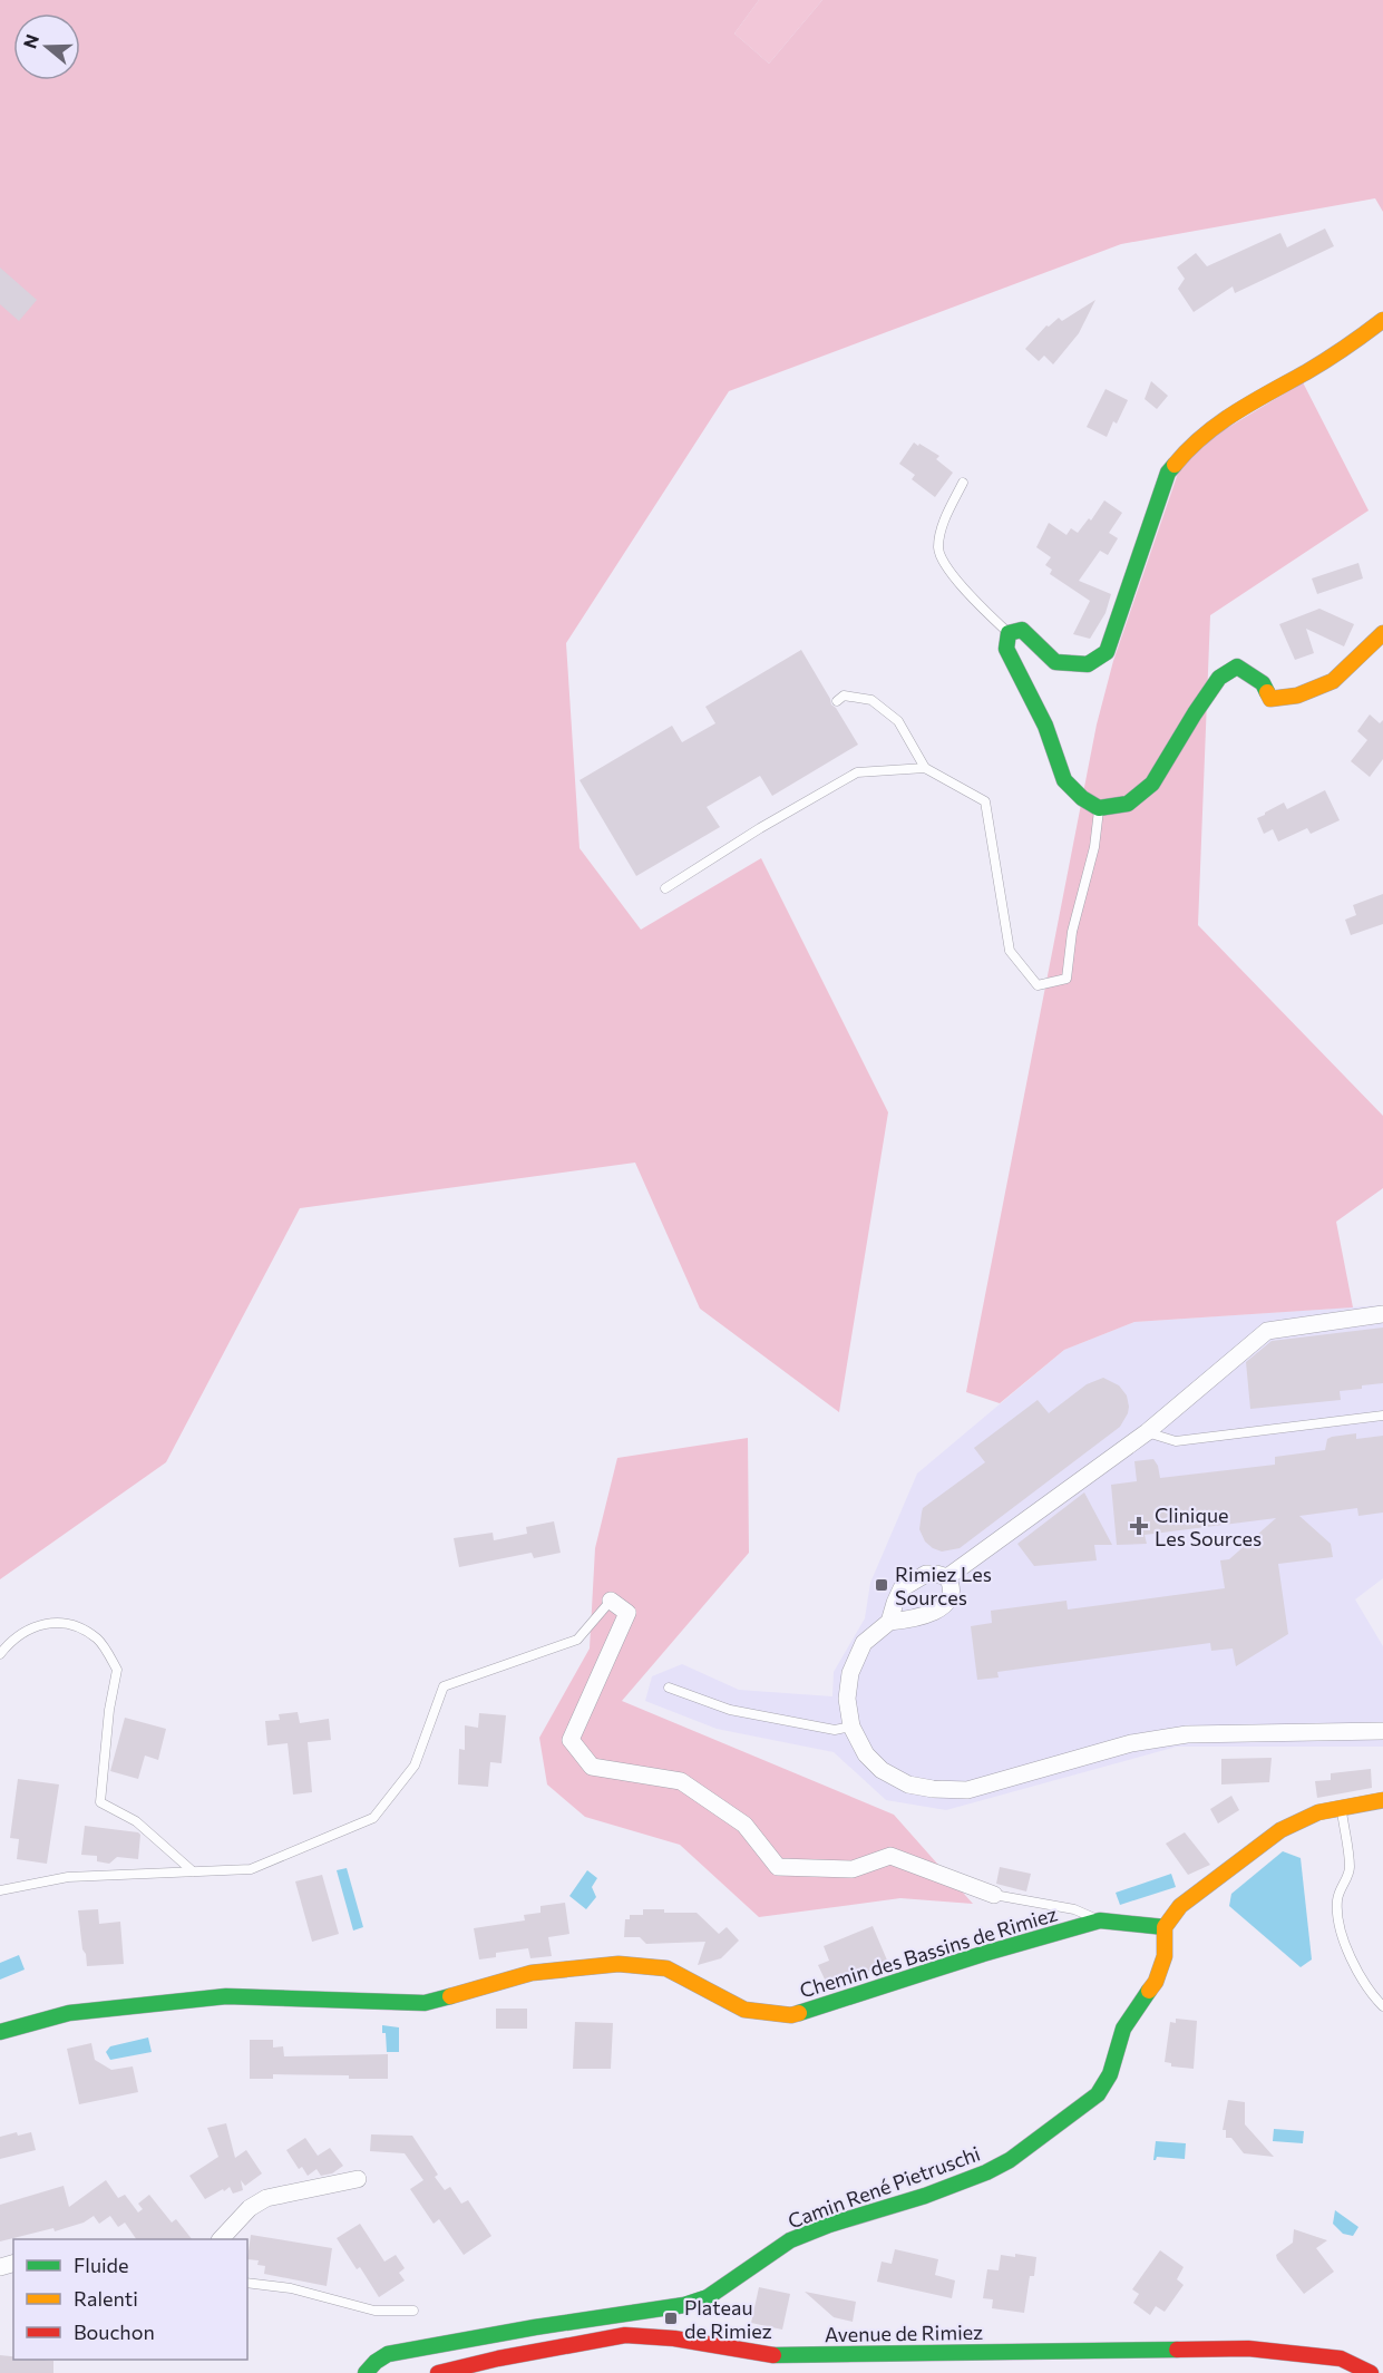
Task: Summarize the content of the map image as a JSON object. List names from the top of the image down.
{
  "streets": {
    "street": ["Chemin des Bassins de Rimiez", "Camin René Pietruschi", "Avenue de Rimiez"]
  },
  "crossings": [
    ["Chemin des Bassins de Rimiez", "Camin René Pietruschi"]
  ],
  "places": {
    "health": ["Clinique Les Sources"],
    "transit": ["Rimiez Les Sources", "Plateau de Rimiez"]
  },
  "legend": ["Fluide", "Ralenti", "Bouchon"],
  "north": "left"
}
